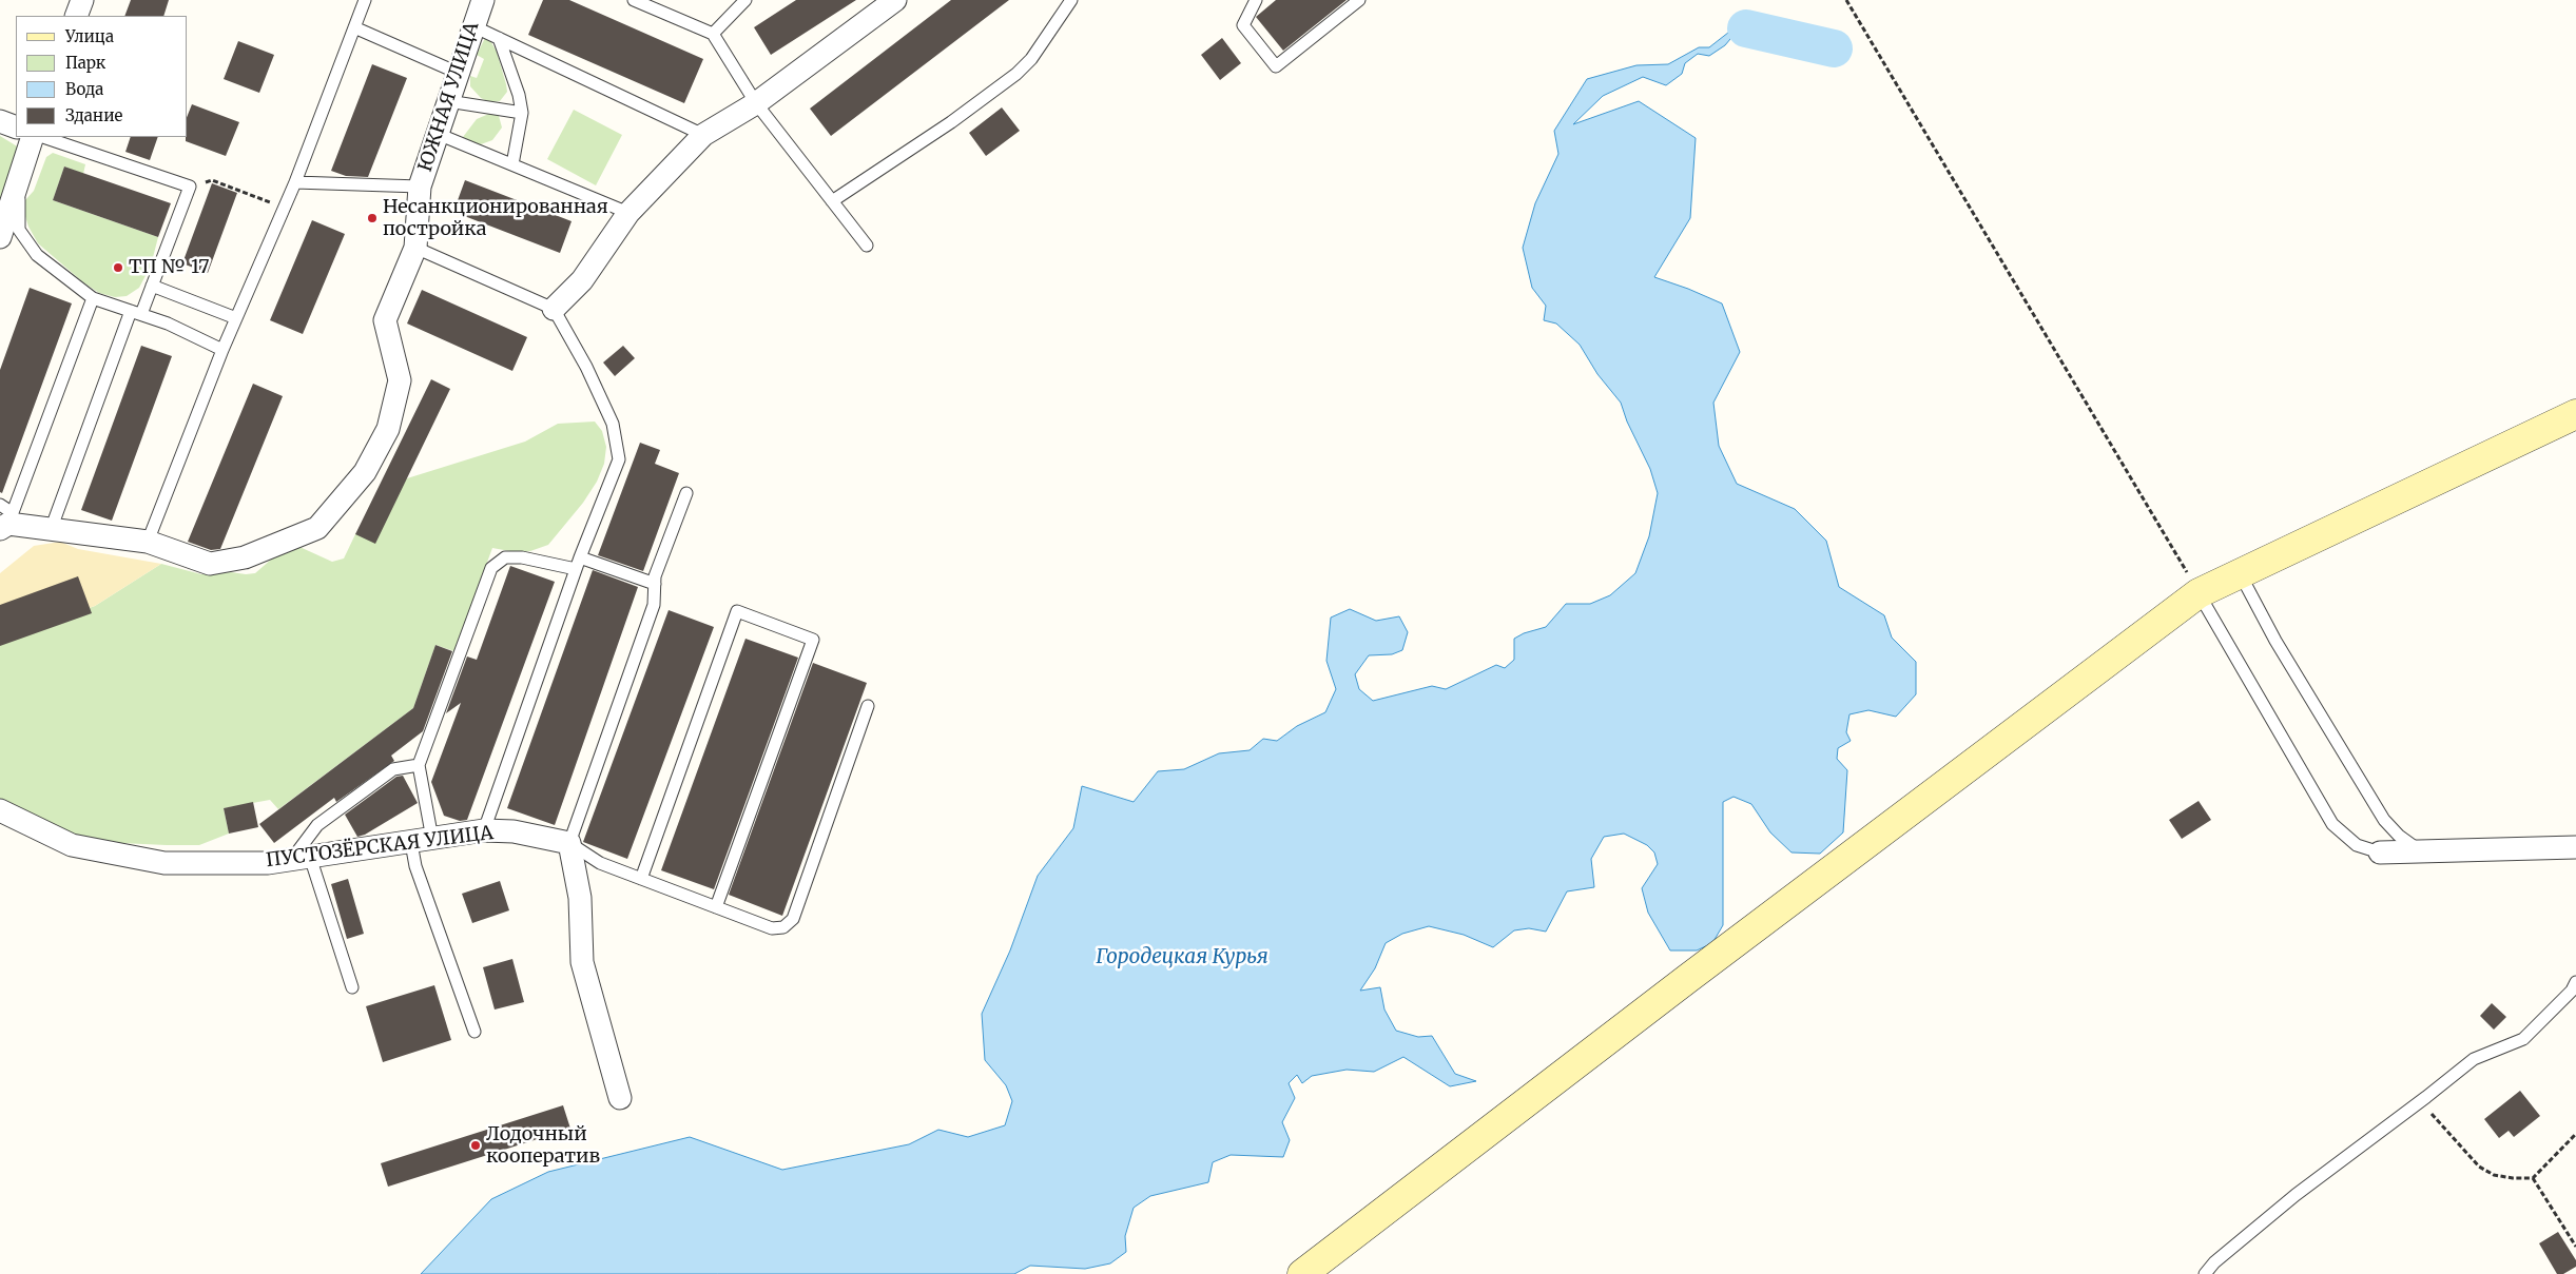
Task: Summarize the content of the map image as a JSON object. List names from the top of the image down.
{
  "streets": {
    "street": ["ЮЖНАЯ УЛИЦА", "ПУСТОЗЁРСКАЯ УЛИЦА"]
  },
  "water": ["Городецкая Курья"],
  "places": ["Несанкционированная постройка", "ТП № 17", "Лодочный кооператив"],
  "legend": [
    "Улица",
    "Парк",
    "Вода",
    "Здание"
  ]
}
